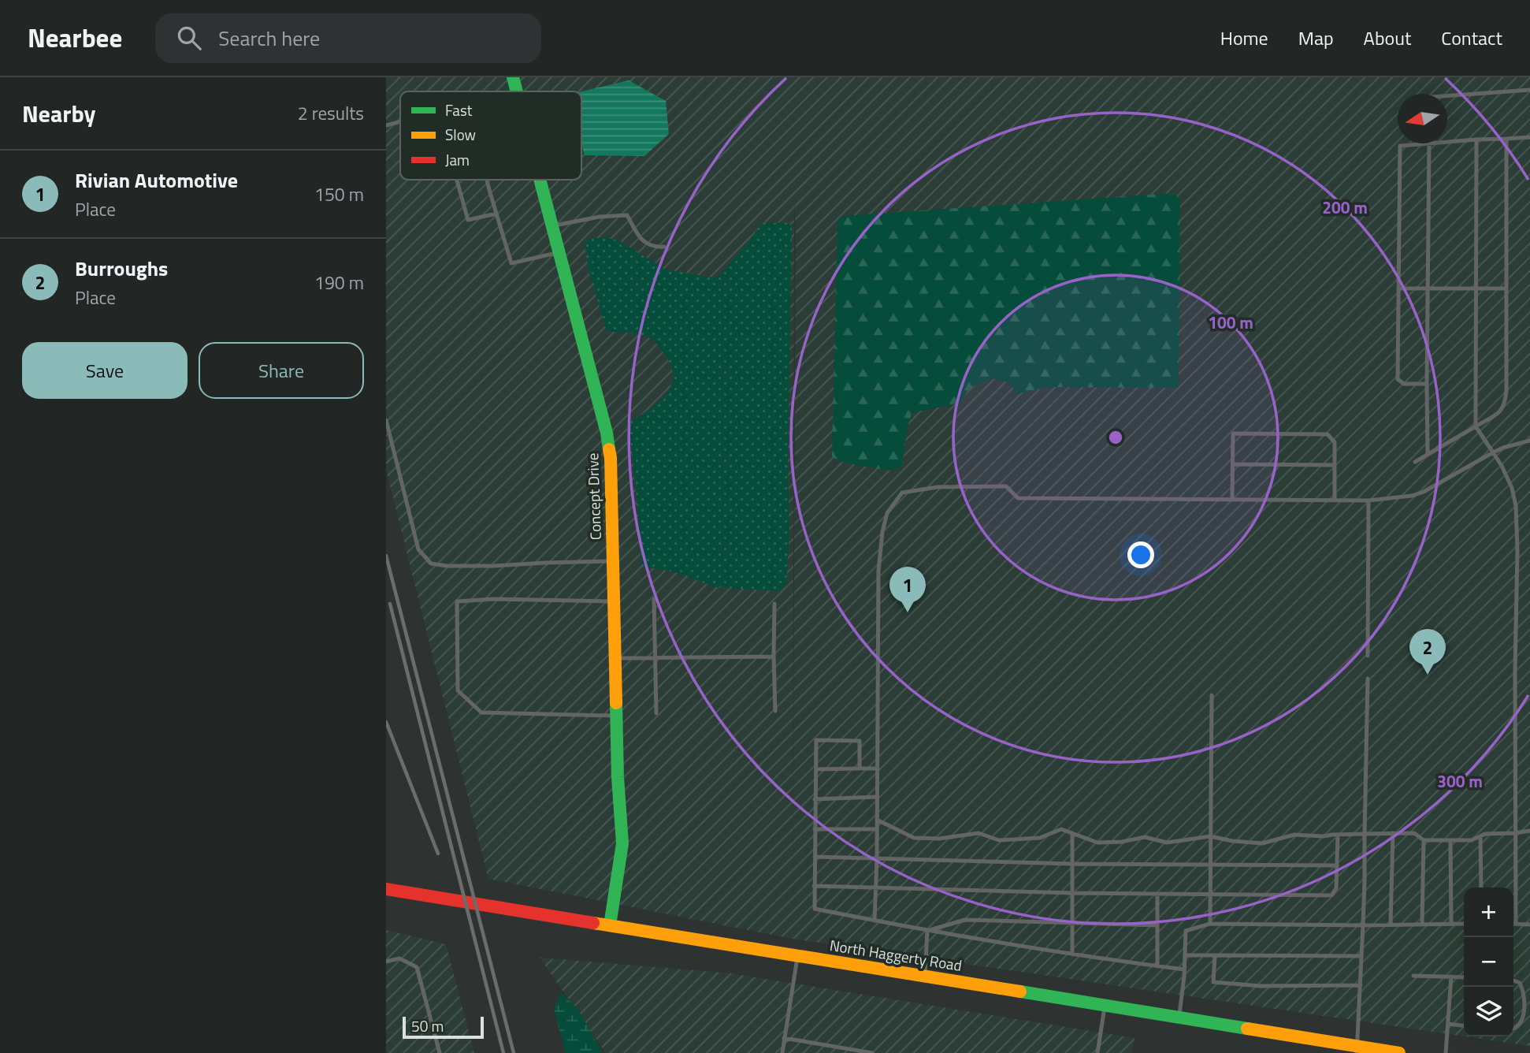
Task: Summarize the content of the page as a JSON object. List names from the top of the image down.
{
  "streets": {
    "street": ["Concept Drive", "North Haggerty Road"]
  },
  "crossings": [
    ["Concept Drive", "North Haggerty Road"]
  ],
  "legend": ["Fast", "Slow", "Jam"],
  "scale_bar": "50 m",
  "north": "left",
  "page": {
    "header": "Nearbee",
    "search": "Search here",
    "nav": [
      "Home",
      "Map",
      "About",
      "Contact"
    ],
    "heading": ["Nearby", "2 results"],
    "list": [
      {
        "mark": "1",
        "name": "Rivian Automotive",
        "note": "Place",
        "value": "150 m"
      },
      {
        "mark": "2",
        "name": "Burroughs",
        "note": "Place",
        "value": "190 m"
      }
    ],
    "buttons": ["Save", "Share"],
    "pins": ["1", "2"],
    "map_buttons": ["+", "−"],
    "scale": "50 m"
  },
  "rings": ["200 m", "100 m", "300 m"]
}
